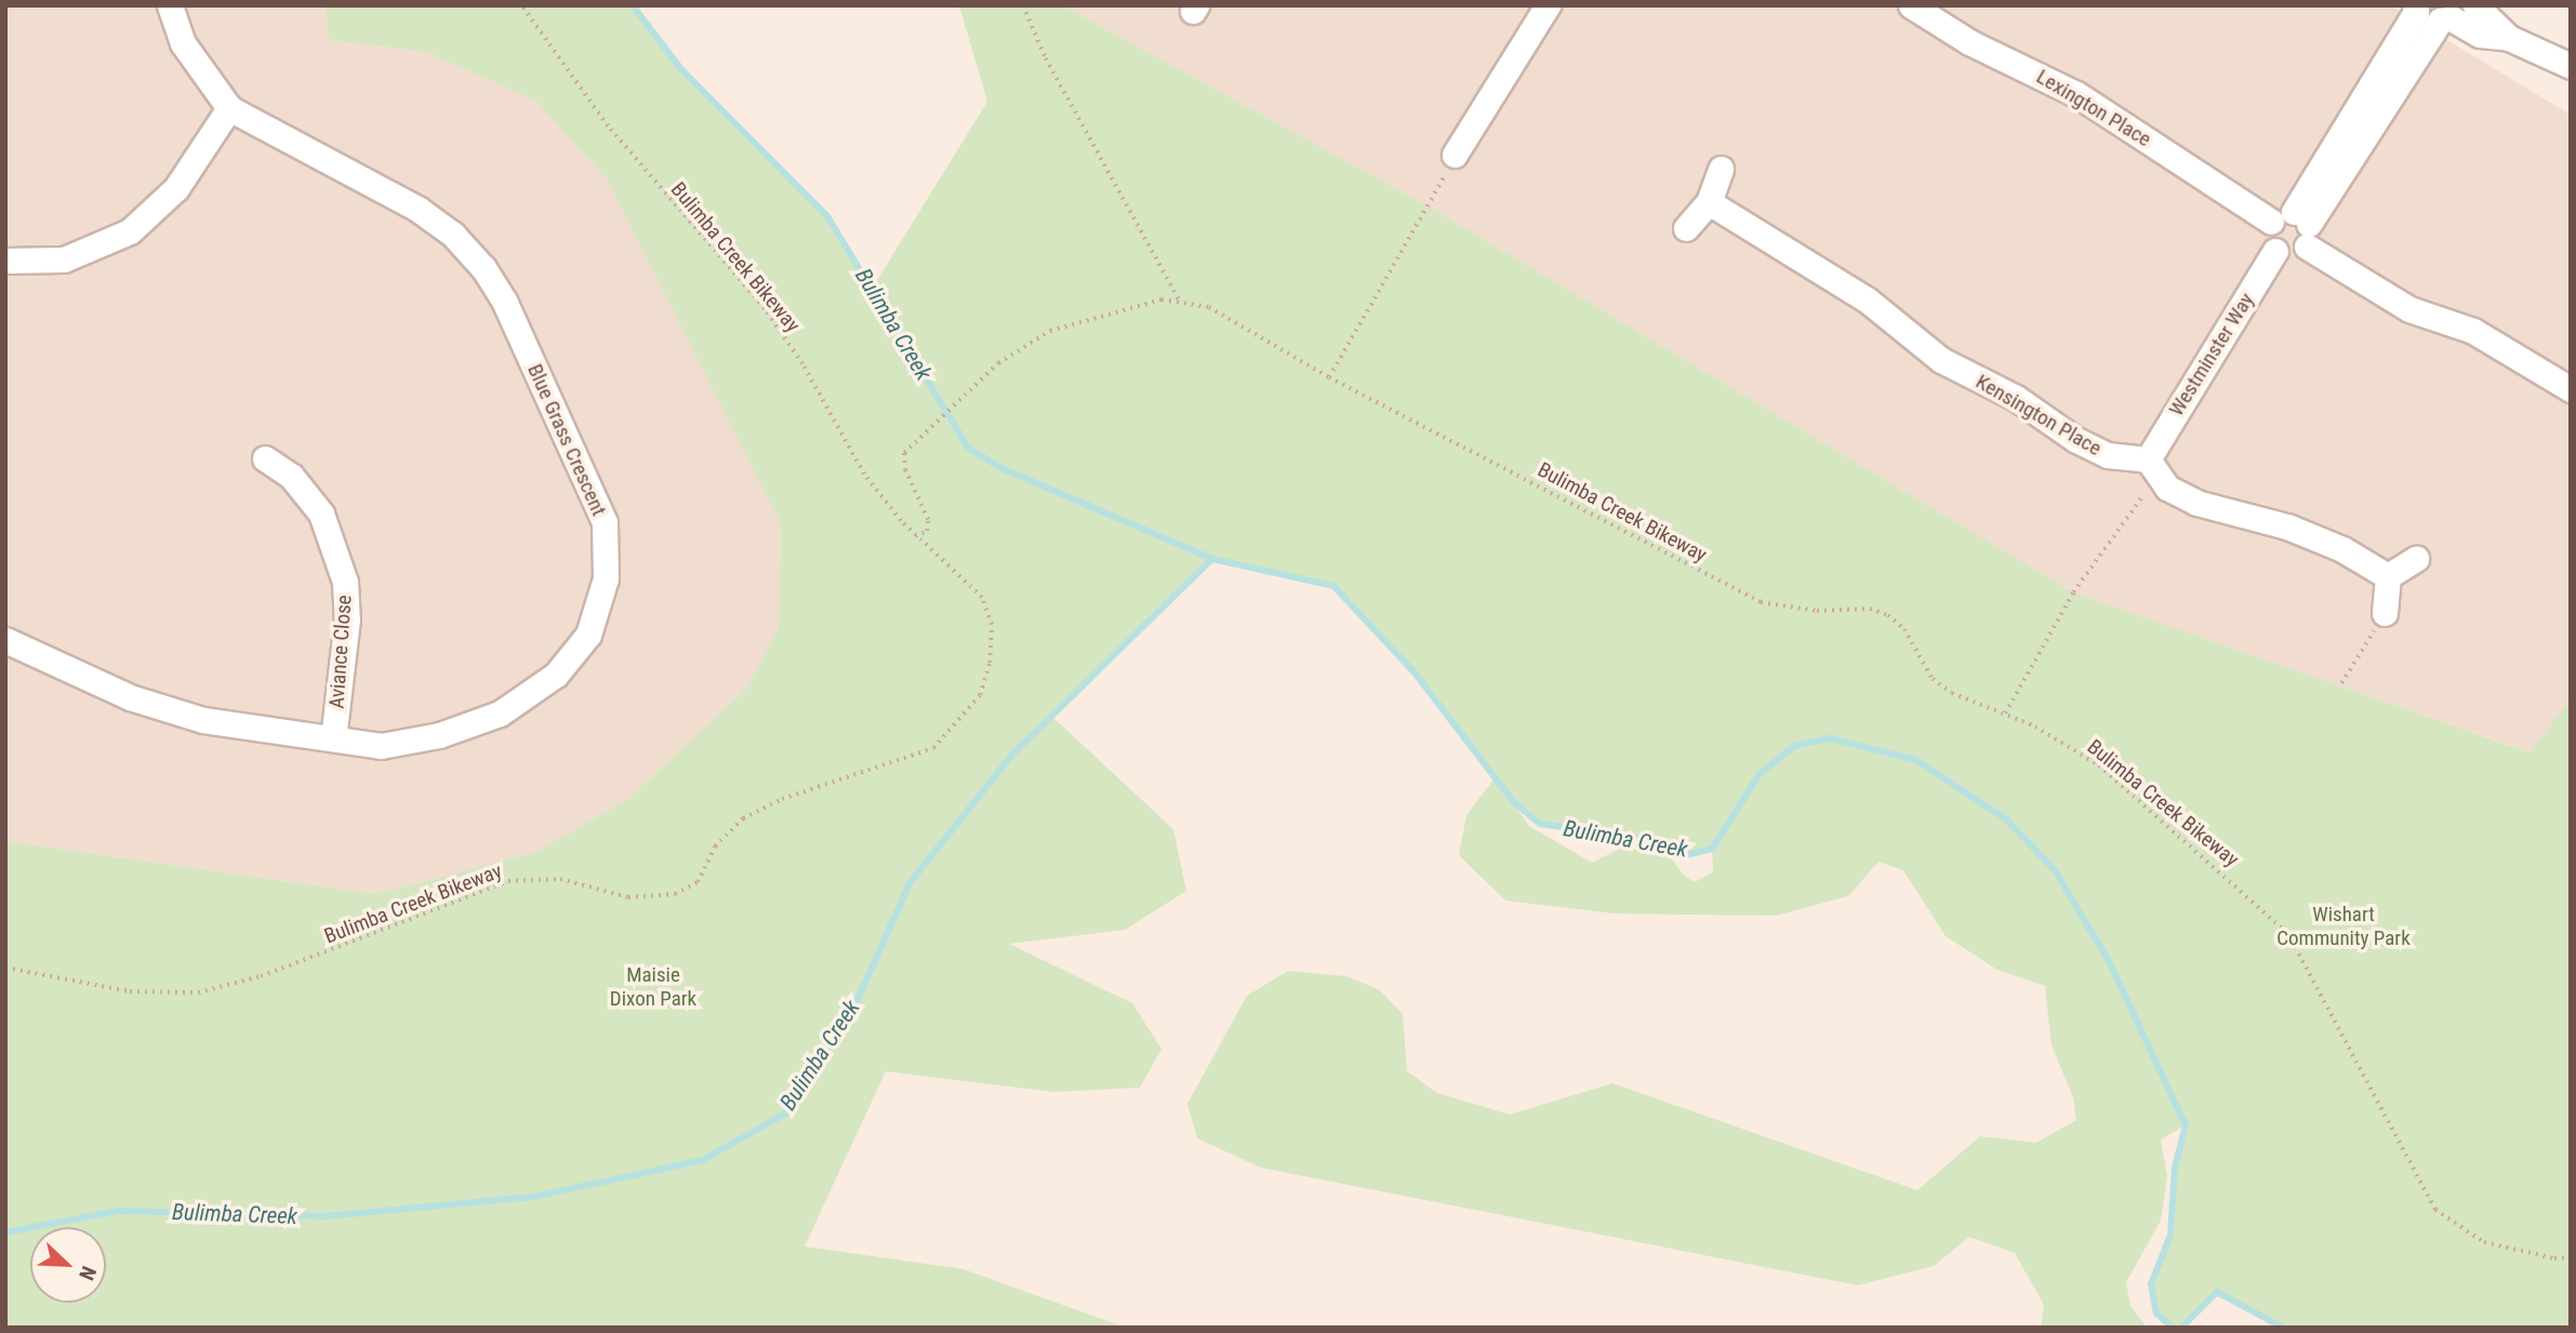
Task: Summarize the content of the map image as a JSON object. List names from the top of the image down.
{
  "streets": {
    "street": [
      "Lexington Place",
      "Westminster Way",
      "Kensington Place",
      "Blue Grass Crescent",
      "Aviance Close"
    ],
    "path": ["Bulimba Creek Bikeway"]
  },
  "crossings": [
    ["Lexington Place", "Westminster Way"],
    ["Westminster Way", "Kensington Place"],
    ["Blue Grass Crescent", "Aviance Close"]
  ],
  "water": ["Bulimba Creek"],
  "parks": ["Wishart Community Park", "Maisie Dixon Park"],
  "north": "bottom right"
}
